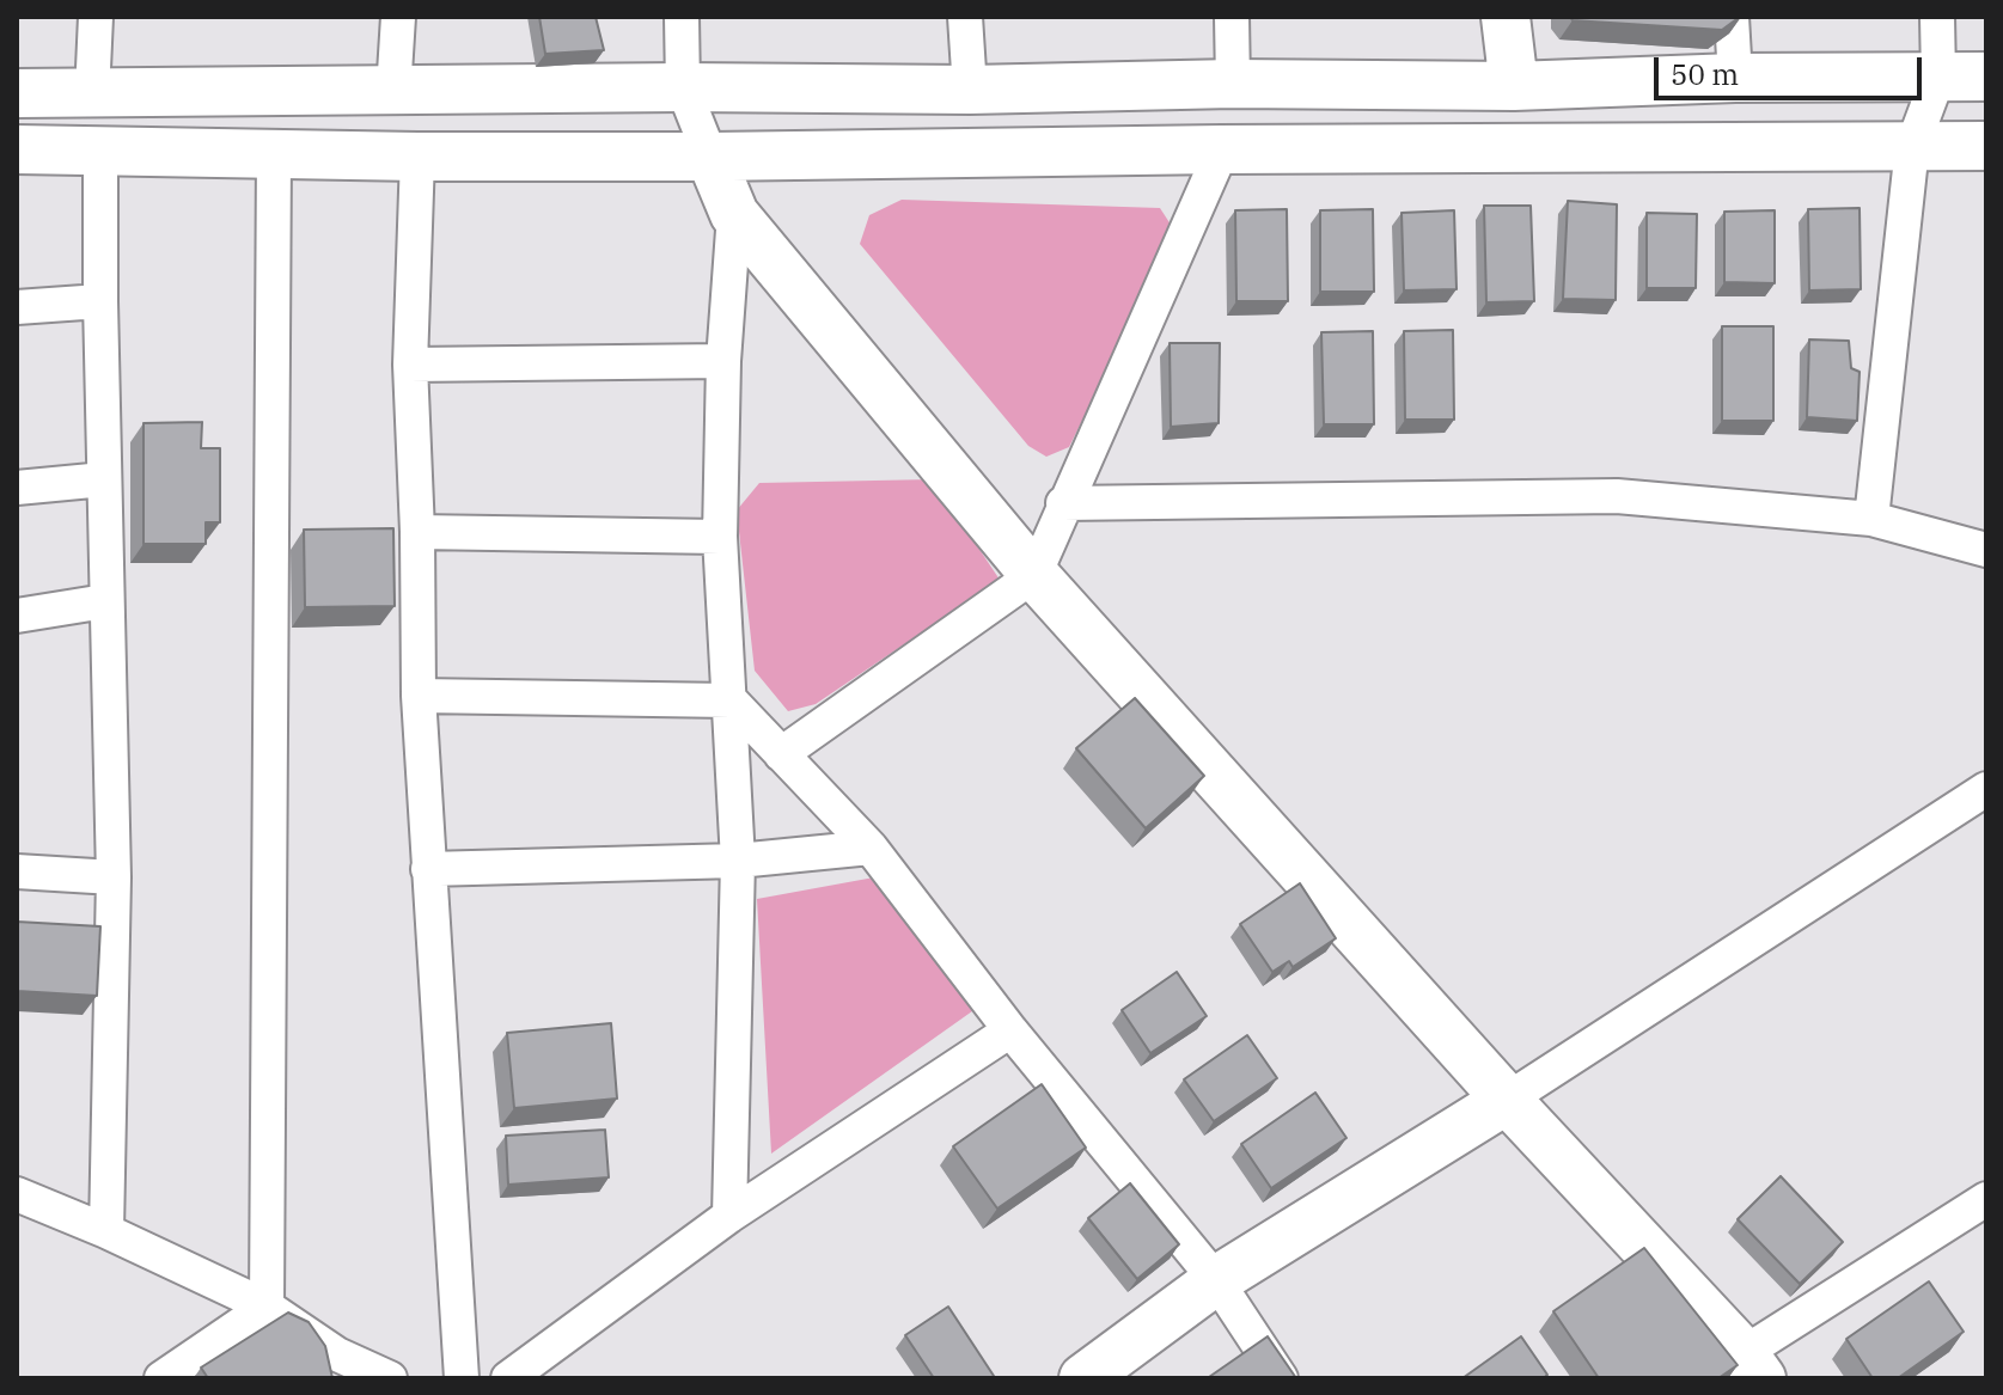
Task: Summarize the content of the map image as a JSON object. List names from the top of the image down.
{
  "scale_bar": "50 m"
}
